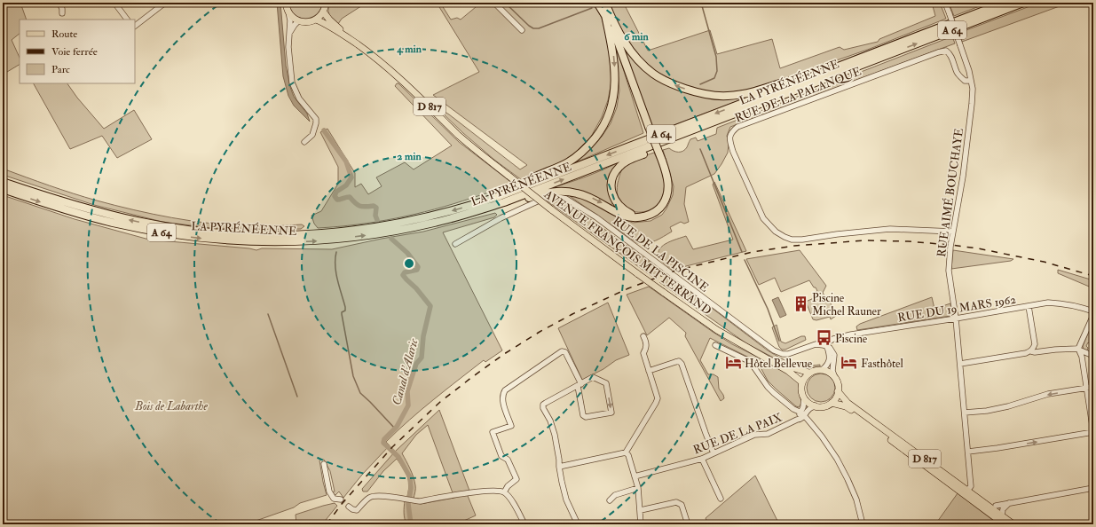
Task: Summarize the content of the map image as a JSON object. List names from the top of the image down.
{
  "streets": {
    "highway": ["A 64", "LA PYRÉNÉENNE"],
    "main road": ["D 817", "AVENUE FRANÇOIS MITTERRAND"],
    "street": [
      "RUE DE LA PALANQUE",
      "RUE AIMÉ BOUCHAYE",
      "RUE DE LA PISCINE",
      "RUE DU 19 MARS 1962",
      "RUE DE LA PAIX"
    ]
  },
  "crossings": [
    ["RUE DE LA PALANQUE", "RUE AIMÉ BOUCHAYE"],
    ["D 817", "RUE AIMÉ BOUCHAYE"],
    ["D 817", "AVENUE FRANÇOIS MITTERRAND"],
    ["RUE AIMÉ BOUCHAYE", "RUE DU 19 MARS 1962"],
    ["RUE DE LA PISCINE", "RUE DU 19 MARS 1962"]
  ],
  "water": ["Canal d'Alaric"],
  "parks": ["Bois de Labarthe"],
  "places": {
    "building": ["Piscine Michel Rauner"],
    "bus stop": ["Piscine"],
    "hotel": ["Hôtel Bellevue", "Fasthôtel"]
  },
  "legend": ["Route", "Voie ferrée", "Parc"],
  "rings": ["6 min", "4 min", "2 min"]
}
